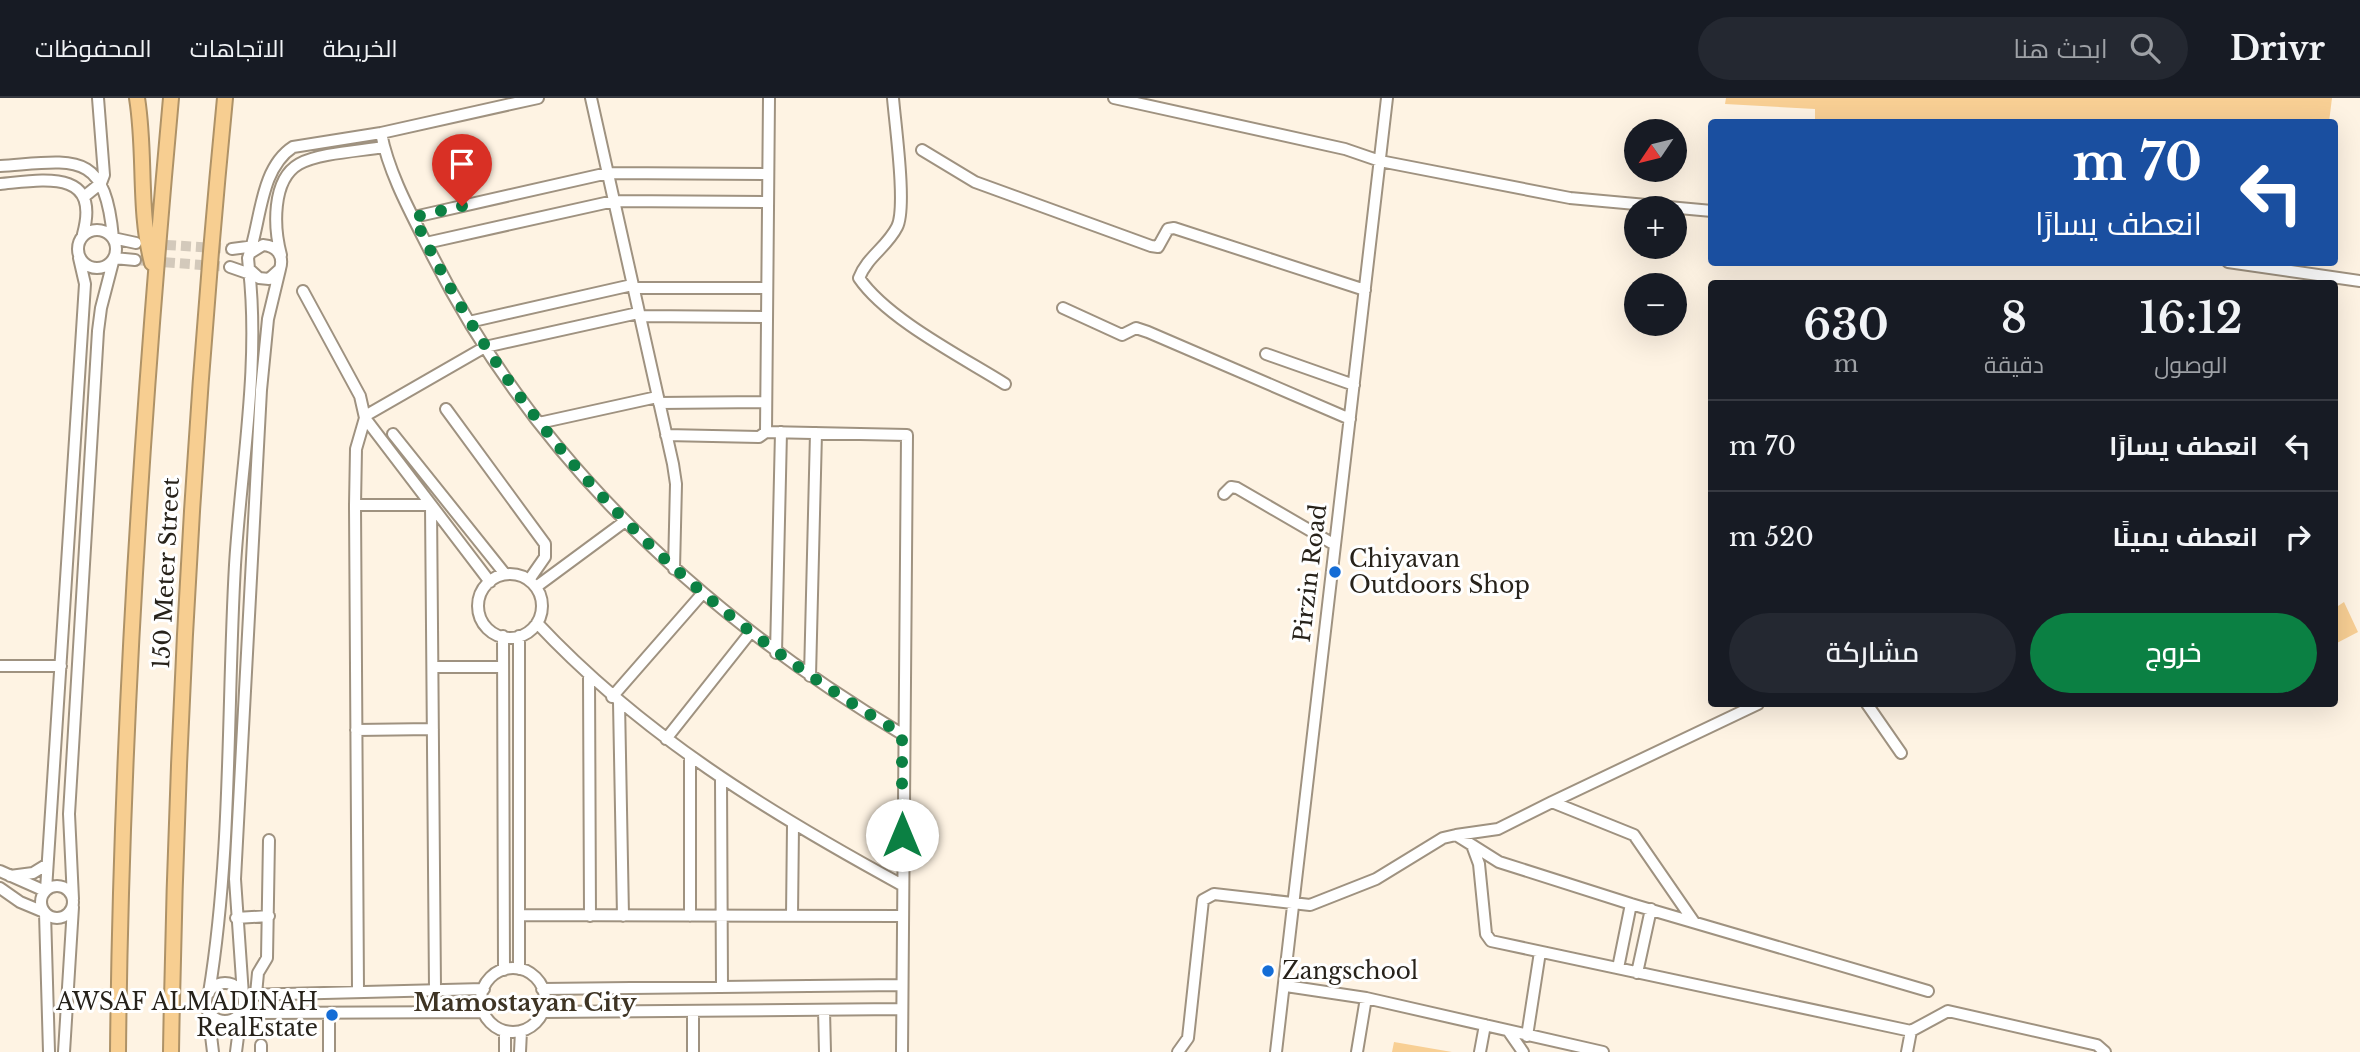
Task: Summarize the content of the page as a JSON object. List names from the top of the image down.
{
  "streets": {
    "highway": ["150 Meter Street"],
    "street": ["Pirzin Road"]
  },
  "districts": ["Mamostayan City"],
  "places": ["Chiyavan Outdoors Shop", "Zangschool", "AWSAF ALMADINAH RealEstate"],
  "north": "bottom left",
  "page": {
    "header": "Drivr",
    "search": "ابحث هنا",
    "nav": ["الخريطة", "الاتجاهات", "المحفوظات"],
    "map_buttons": ["+", "−"],
    "turn": ["70 m", "انعطف يسارًا"],
    "eta": [
      "16:12",
      "الوصول",
      "8",
      "دقيقة",
      "630",
      "m"
    ],
    "list": [
      {
        "name": "انعطف يسارًا",
        "value": "70 m"
      },
      {
        "name": "انعطف يمينًا",
        "value": "520 m"
      }
    ],
    "buttons": ["خروج", "مشاركة"]
  }
}
